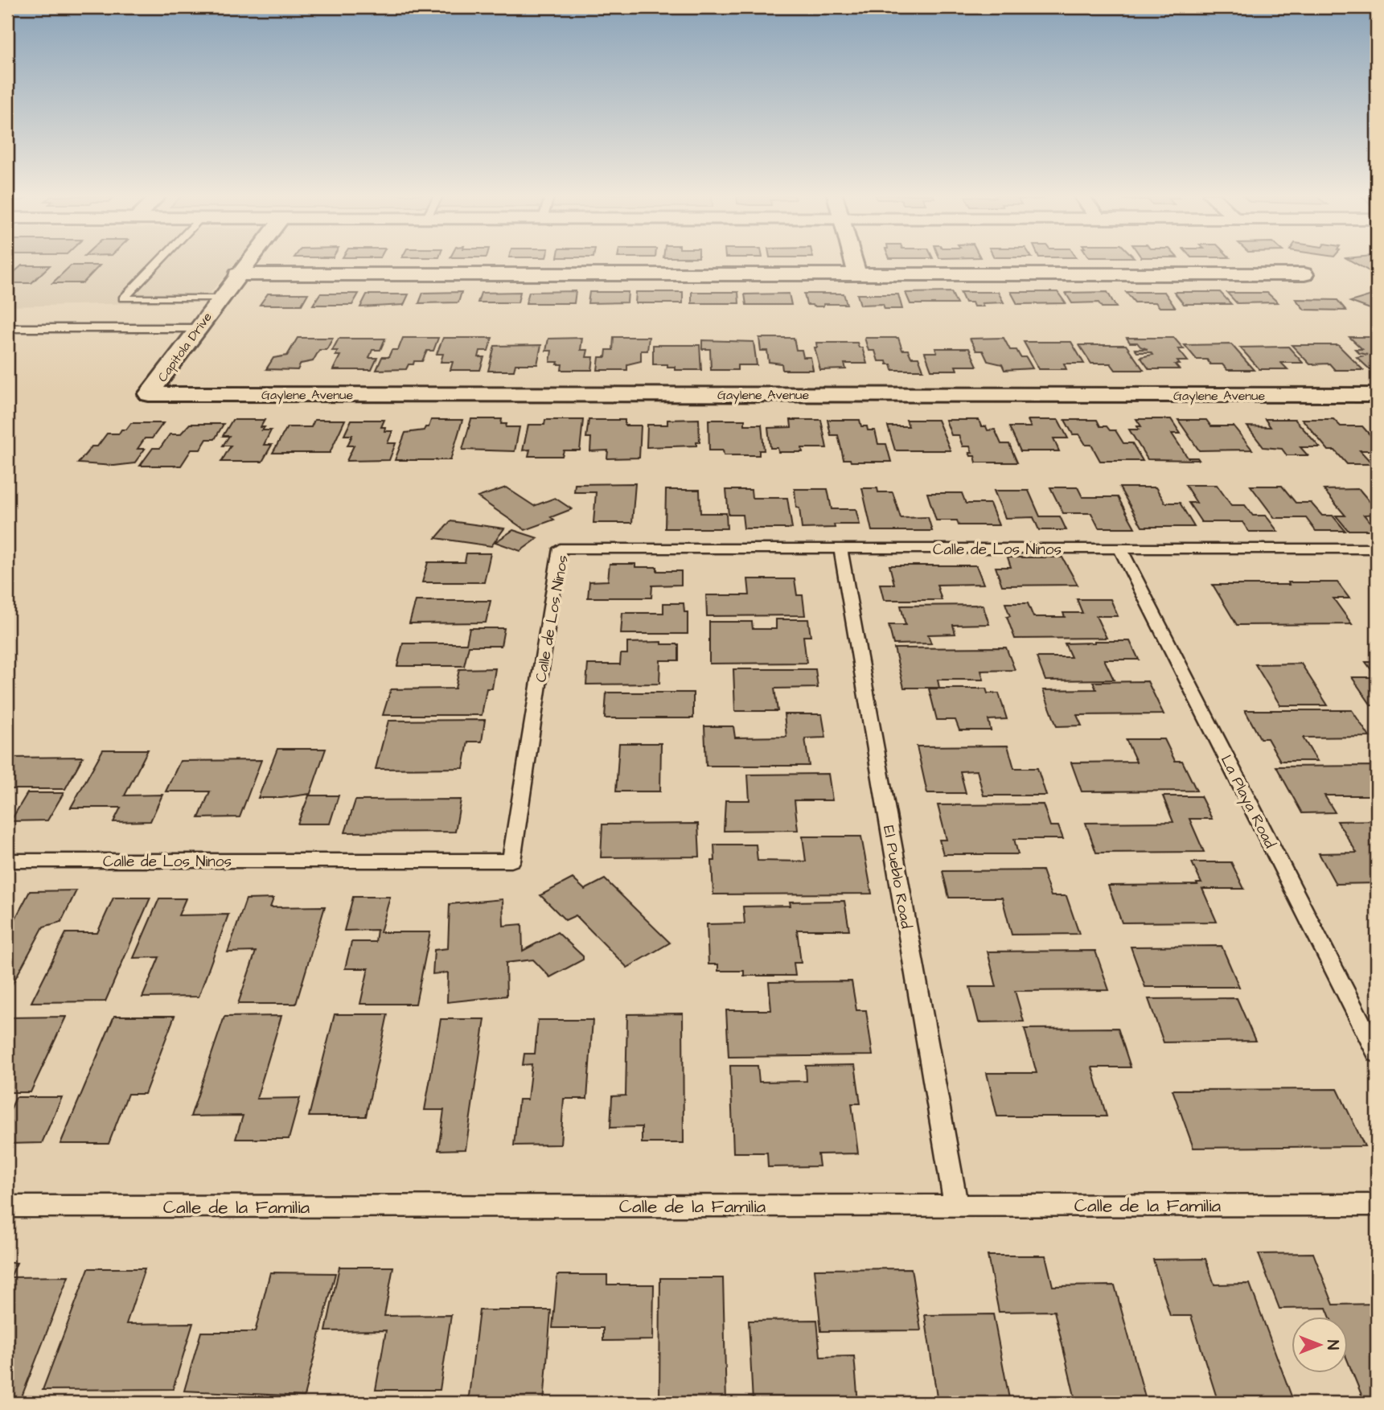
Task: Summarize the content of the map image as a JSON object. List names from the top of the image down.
{
  "streets": {
    "street": ["Capitola Drive", "Gaylene Avenue"],
    "lane": [
      "Calle de Los Ninos",
      "La Playa Road",
      "El Pueblo Road",
      "Calle de la Familia"
    ]
  },
  "crossings": [
    ["Capitola Drive", "Gaylene Avenue"],
    ["Calle de Los Ninos", "La Playa Road"],
    ["Calle de Los Ninos", "El Pueblo Road"],
    ["El Pueblo Road", "Calle de la Familia"]
  ],
  "north": "right"
}
